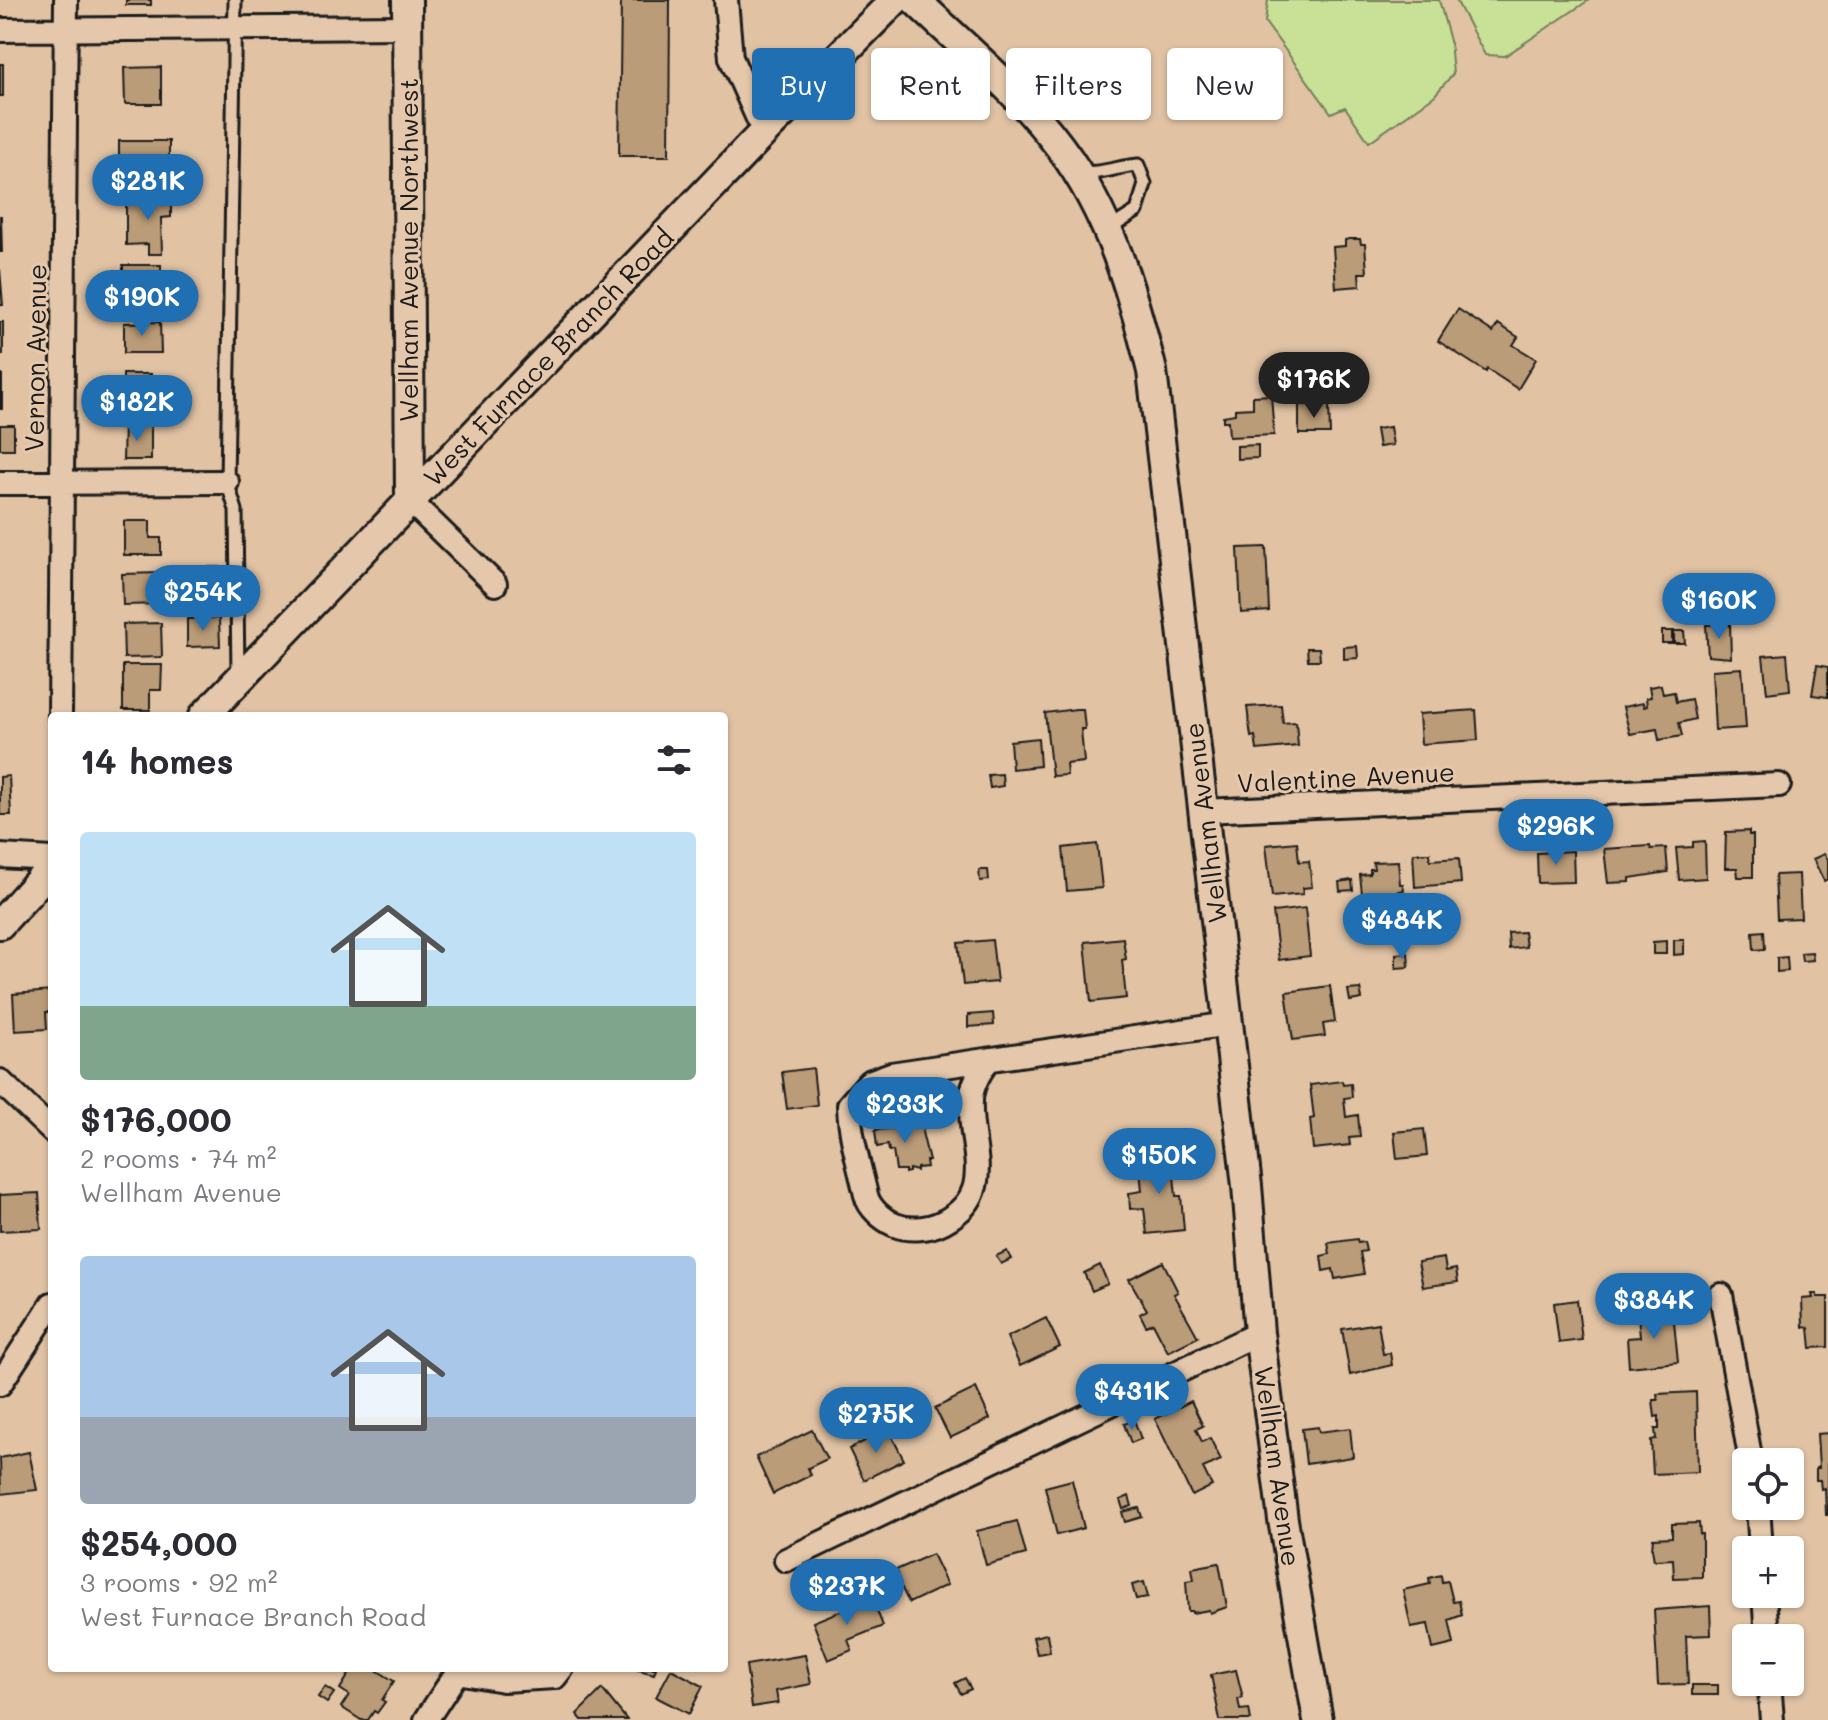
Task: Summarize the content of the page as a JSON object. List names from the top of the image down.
{
  "streets": {
    "street": [
      "Wellham Avenue Northwest",
      "West Furnace Branch Road",
      "Vernon Avenue",
      "Valentine Avenue",
      "Wellham Avenue"
    ]
  },
  "crossings": [
    ["Wellham Avenue Northwest", "West Furnace Branch Road"],
    ["Valentine Avenue", "Wellham Avenue"]
  ],
  "page": {
    "chip": [
      "Buy",
      "Rent",
      "Filters",
      "New"
    ],
    "price": [
      "$281K",
      "$190K",
      "$176K",
      "$182K",
      "$254K",
      "$160K",
      "$296K",
      "$484K",
      "$233K",
      "$150K",
      "$384K",
      "$431K",
      "$275K",
      "$237K"
    ],
    "heading": "14 homes",
    "list": [
      {
        "name": "$176,000",
        "note": "2 rooms · 74 m² · Wellham Avenue"
      },
      {
        "name": "$254,000",
        "note": "3 rooms · 92 m² · West Furnace Branch Road"
      }
    ],
    "map_buttons": ["+", "−"]
  }
}
